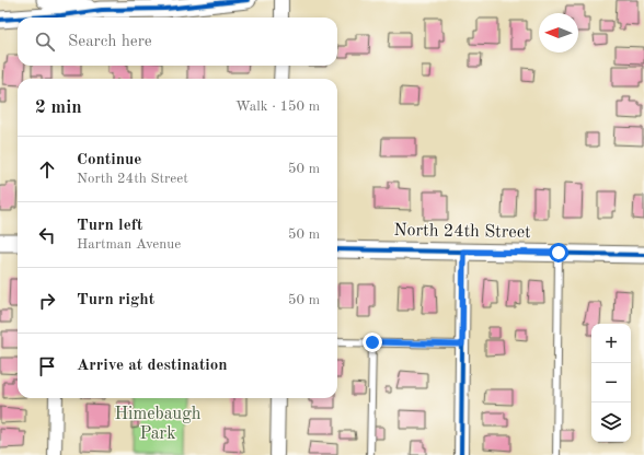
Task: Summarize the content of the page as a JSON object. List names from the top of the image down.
{
  "streets": {
    "street": ["North 24th Street"]
  },
  "parks": ["Himebaugh Park"],
  "north": "left",
  "page": {
    "search": "Search here",
    "heading": ["2 min", "Walk · 150 m"],
    "list": [
      ["Continue", "North 24th Street", "50 m"],
      ["Turn left", "Hartman Avenue", "50 m"],
      ["Turn right", "50 m"],
      "Arrive at destination"
    ],
    "map_buttons": ["+", "−"]
  }
}
